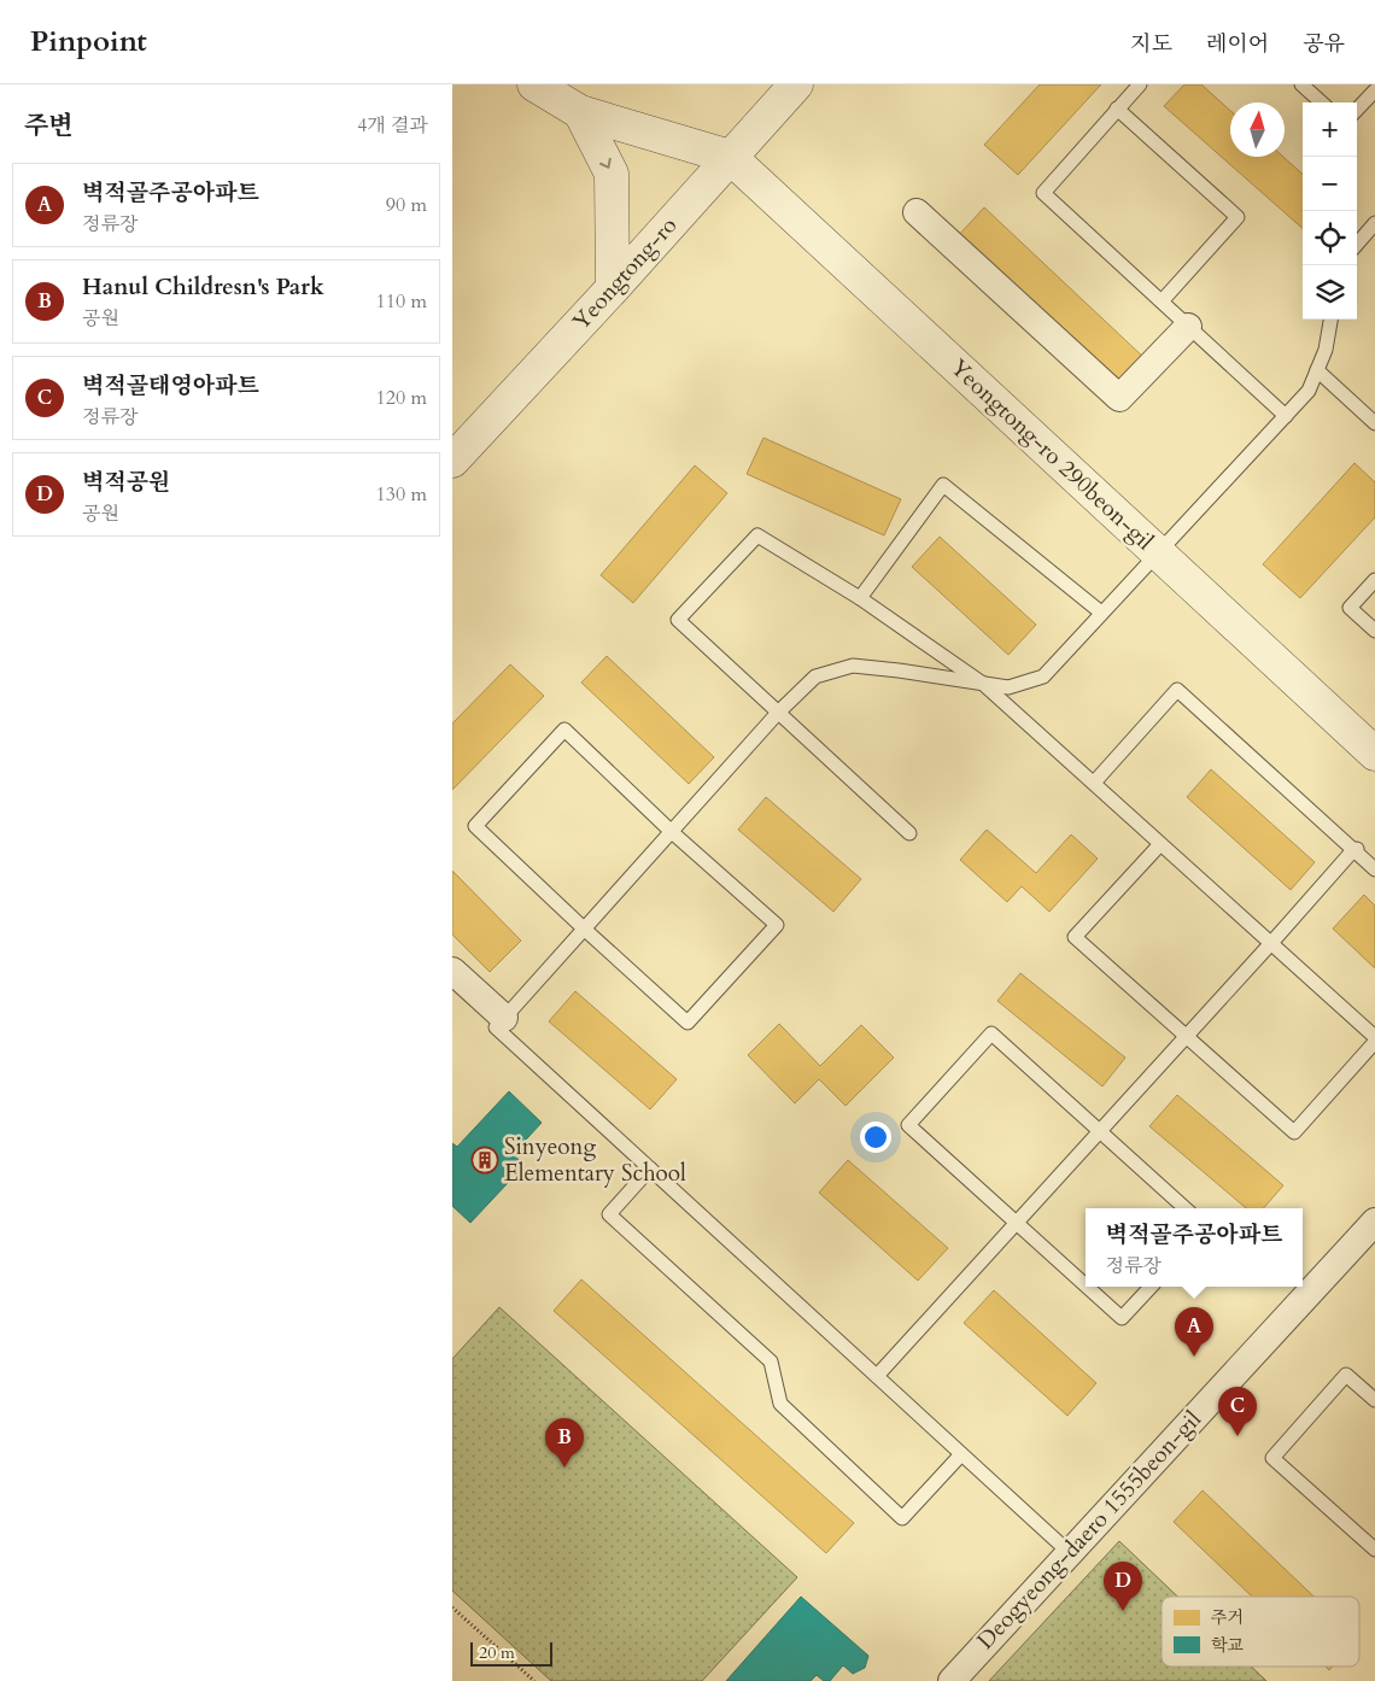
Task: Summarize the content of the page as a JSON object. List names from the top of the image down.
{
  "streets": {
    "street": ["Yeongtong-ro", "Yeongtong-ro 290beon-gil", "Deogyeong-daero 1555beon-gil"]
  },
  "crossings": [
    ["Yeongtong-ro", "Yeongtong-ro 290beon-gil"]
  ],
  "places": {
    "building": ["Sinyeong Elementary School"]
  },
  "legend": ["주거", "학교"],
  "scale_bar": "20 m",
  "north": "top",
  "page": {
    "header": "Pinpoint",
    "nav": ["지도", "레이어", "공유"],
    "heading": ["주변", "4개 결과"],
    "map_buttons": ["+", "−"],
    "list": [
      {
        "mark": "A",
        "name": "벽적골주공아파트",
        "note": "정류장",
        "value": "90 m"
      },
      {
        "mark": "B",
        "name": "Hanul Childresn's Park",
        "note": "공원",
        "value": "110 m"
      },
      {
        "mark": "C",
        "name": "벽적골태영아파트",
        "note": "정류장",
        "value": "120 m"
      },
      {
        "mark": "D",
        "name": "벽적공원",
        "note": "공원",
        "value": "130 m"
      }
    ],
    "popup": ["벽적골주공아파트", "정류장"],
    "pins": [
      "A",
      "C",
      "B",
      "D"
    ],
    "scale": "20 m"
  }
}
